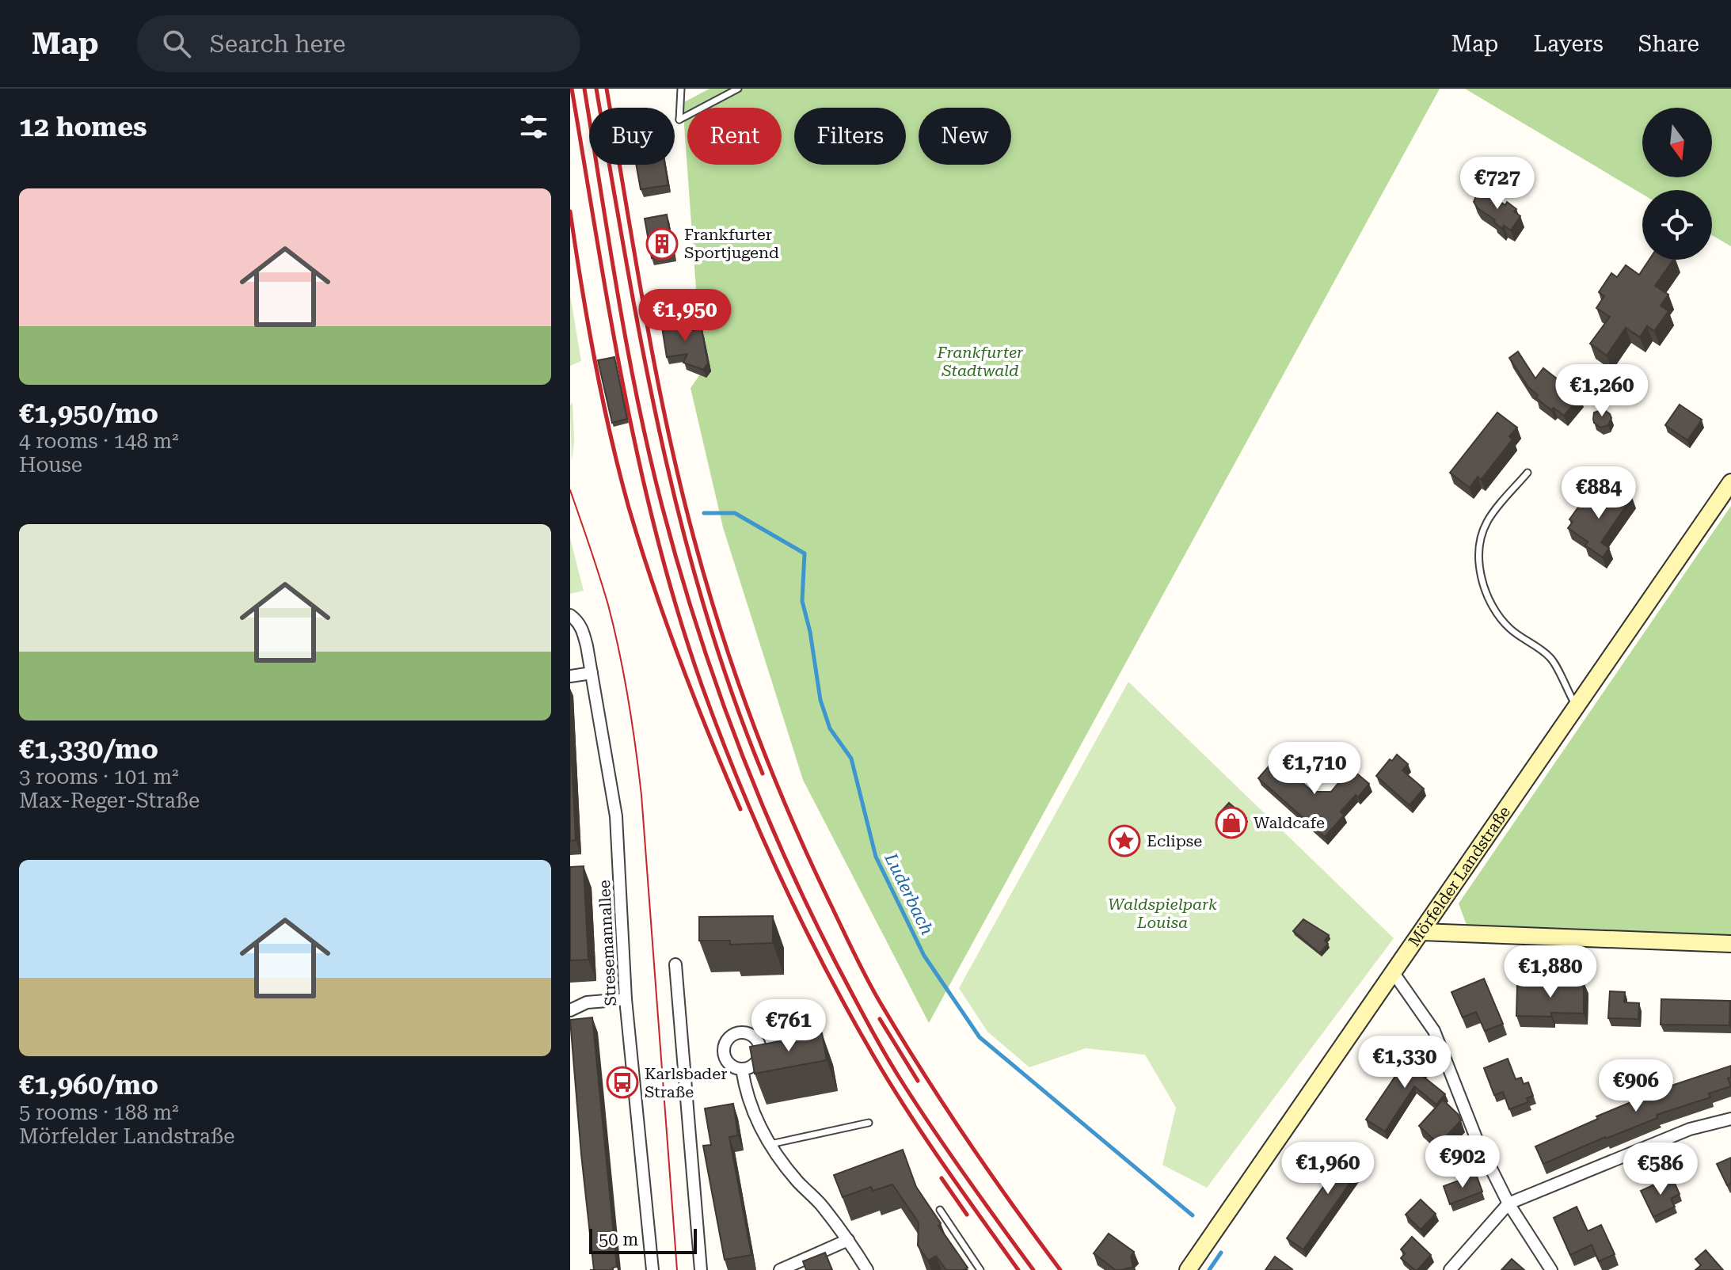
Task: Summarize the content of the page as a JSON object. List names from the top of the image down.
{
  "streets": {
    "main road": ["Mörfelder Landstraße"],
    "street": ["Stresemannallee"]
  },
  "water": ["Luderbach"],
  "parks": ["Frankfurter Stadtwald", "Waldspielpark Louisa"],
  "places": {
    "building": ["Frankfurter Sportjugend"],
    "shop": ["Waldcafe"],
    "place": ["Eclipse"],
    "bus stop": ["Karlsbader Straße"]
  },
  "scale_bar": "50 m",
  "north": "bottom",
  "page": {
    "header": "Map",
    "search": "Search here",
    "nav": ["Map", "Layers", "Share"],
    "heading": "12 homes",
    "chip": [
      "Buy",
      "Rent",
      "Filters",
      "New"
    ],
    "price": [
      "€727",
      "€1,950",
      "€1,260",
      "€884",
      "€1,710",
      "€1,880",
      "€761",
      "€1,330",
      "€906",
      "€902",
      "€1,960",
      "€586"
    ],
    "list": [
      {
        "name": "€1,950/mo",
        "note": "4 rooms · 148 m² · House"
      },
      {
        "name": "€1,330/mo",
        "note": "3 rooms · 101 m² · Max-Reger-Straße"
      },
      {
        "name": "€1,960/mo",
        "note": "5 rooms · 188 m² · Mörfelder Landstraße"
      }
    ],
    "scale": "50 m"
  }
}
